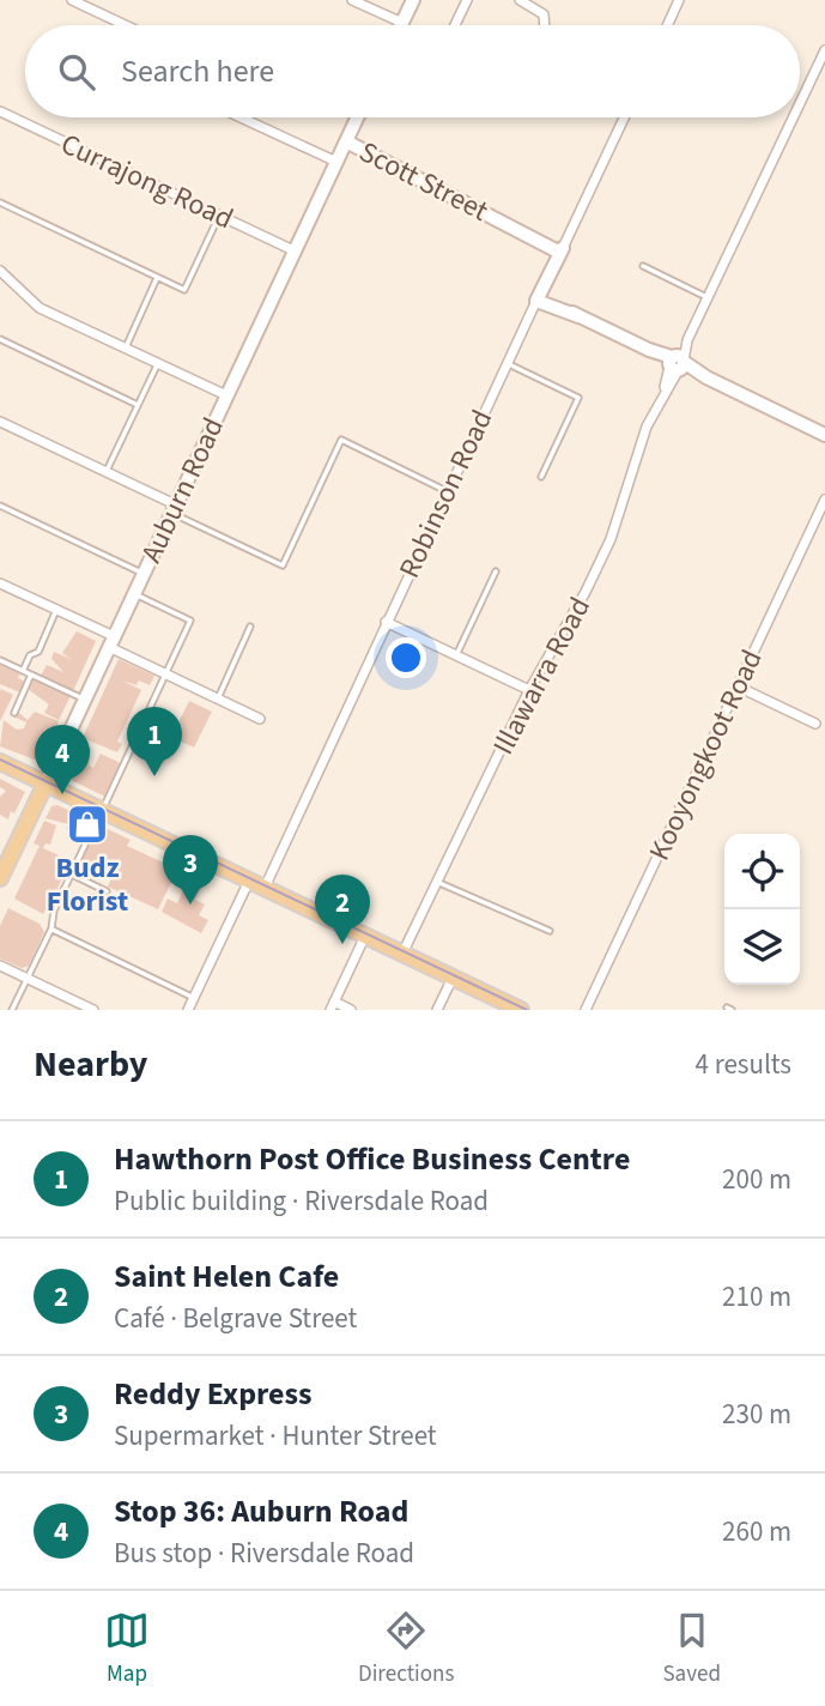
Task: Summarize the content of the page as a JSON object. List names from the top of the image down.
{
  "streets": {
    "main road": ["Scott Street", "Auburn Road", "Robinson Road"],
    "street": ["Currajong Road", "Illawarra Road", "Kooyongkoot Road"]
  },
  "crossings": [
    ["Currajong Road", "Auburn Road"],
    ["Scott Street", "Auburn Road"],
    ["Scott Street", "Robinson Road"]
  ],
  "places": {
    "shop": ["Budz Florist"]
  },
  "page": {
    "search": "Search here",
    "pins": [
      "1",
      "4",
      "3",
      "2"
    ],
    "heading": ["Nearby", "4 results"],
    "list": [
      {
        "mark": "1",
        "name": "Hawthorn Post Office Business Centre",
        "note": "Public building · Riversdale Road",
        "value": "200 m"
      },
      {
        "mark": "2",
        "name": "Saint Helen Cafe",
        "note": "Café · Belgrave Street",
        "value": "210 m"
      },
      {
        "mark": "3",
        "name": "Reddy Express",
        "note": "Supermarket · Hunter Street",
        "value": "230 m"
      },
      {
        "mark": "4",
        "name": "Stop 36: Auburn Road",
        "note": "Bus stop · Riversdale Road",
        "value": "260 m"
      }
    ],
    "nav": ["Map", "Directions", "Saved"]
  }
}
